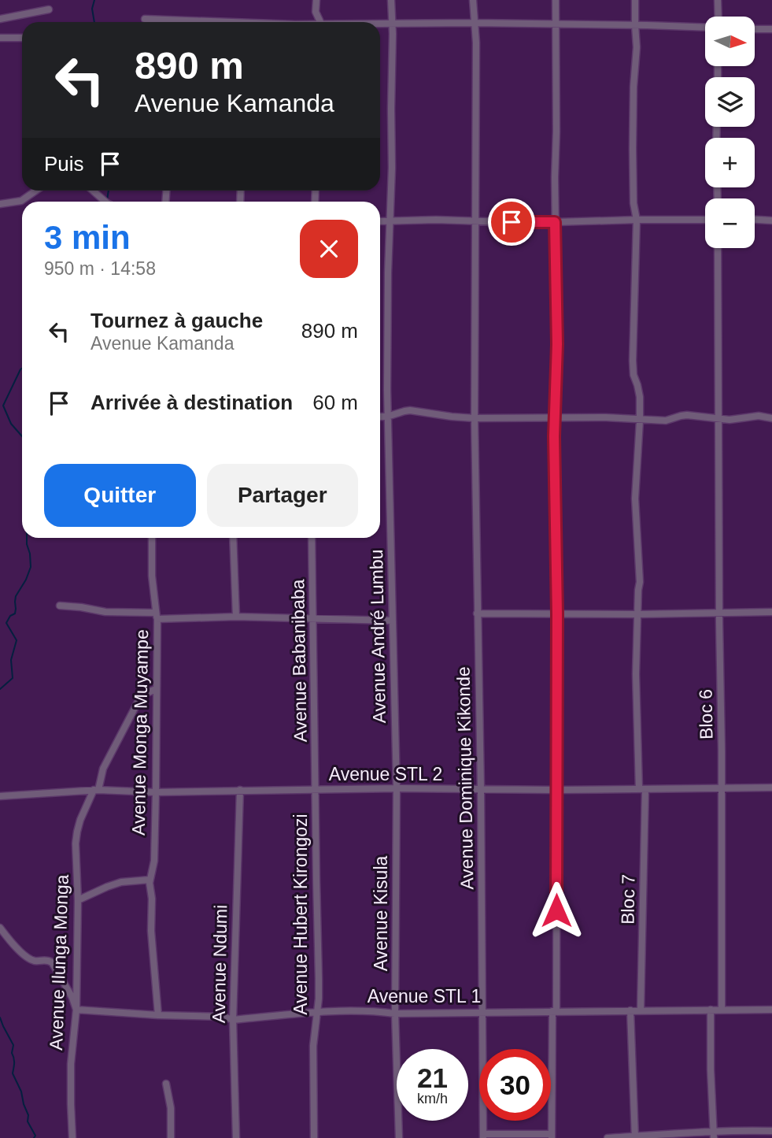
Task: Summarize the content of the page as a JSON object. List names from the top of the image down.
{
  "streets": {
    "street": [
      "Avenue André Lumbu",
      "Avenue Babanibaba",
      "Bloc 6",
      "Avenue Monga Muyampe",
      "Avenue STL 2",
      "Avenue Dominique Kikonde",
      "Bloc 7",
      "Avenue Kisula",
      "Avenue Hubert Kirongozi",
      "Avenue Ilunga Monga",
      "Avenue Ndumi",
      "Avenue STL 1"
    ]
  },
  "crossings": [
    ["Avenue André Lumbu", "Avenue Monga Muyampe"],
    ["Avenue André Lumbu", "Avenue STL 2"],
    ["Avenue André Lumbu", "Avenue Kisula"],
    ["Avenue Babanibaba", "Avenue Monga Muyampe"],
    ["Avenue Babanibaba", "Avenue STL 2"],
    ["Avenue Babanibaba", "Avenue Hubert Kirongozi"],
    ["Bloc 6", "Avenue STL 2"],
    ["Bloc 6", "Avenue STL 1"],
    ["Avenue Monga Muyampe", "Avenue STL 2"],
    ["Avenue Monga Muyampe", "Avenue Ilunga Monga"],
    ["Avenue Monga Muyampe", "Avenue STL 1"],
    ["Avenue STL 2", "Avenue Dominique Kikonde"],
    ["Avenue STL 2", "Bloc 7"],
    ["Avenue STL 2", "Avenue Kisula"],
    ["Avenue STL 2", "Avenue Hubert Kirongozi"],
    ["Avenue STL 2", "Avenue Ilunga Monga"],
    ["Avenue STL 2", "Avenue Ndumi"],
    ["Avenue Dominique Kikonde", "Avenue STL 1"],
    ["Bloc 7", "Avenue STL 1"],
    ["Avenue Kisula", "Avenue STL 1"],
    ["Avenue Hubert Kirongozi", "Avenue STL 1"],
    ["Avenue Ilunga Monga", "Avenue STL 1"],
    ["Avenue Ndumi", "Avenue STL 1"]
  ],
  "north": "right",
  "page": {
    "map_buttons": ["+", "−"],
    "turn": ["890 m", "Avenue Kamanda"],
    "then": "Puis",
    "heading": ["3 min", "950 m · 14:58"],
    "list": [
      {
        "name": "Tournez à gauche",
        "note": "Avenue Kamanda",
        "value": "890 m"
      },
      {
        "name": "Arrivée à destination",
        "value": "60 m"
      }
    ],
    "buttons": ["Quitter", "Partager"],
    "speed": "21 km/h",
    "limit": "30"
  }
}
